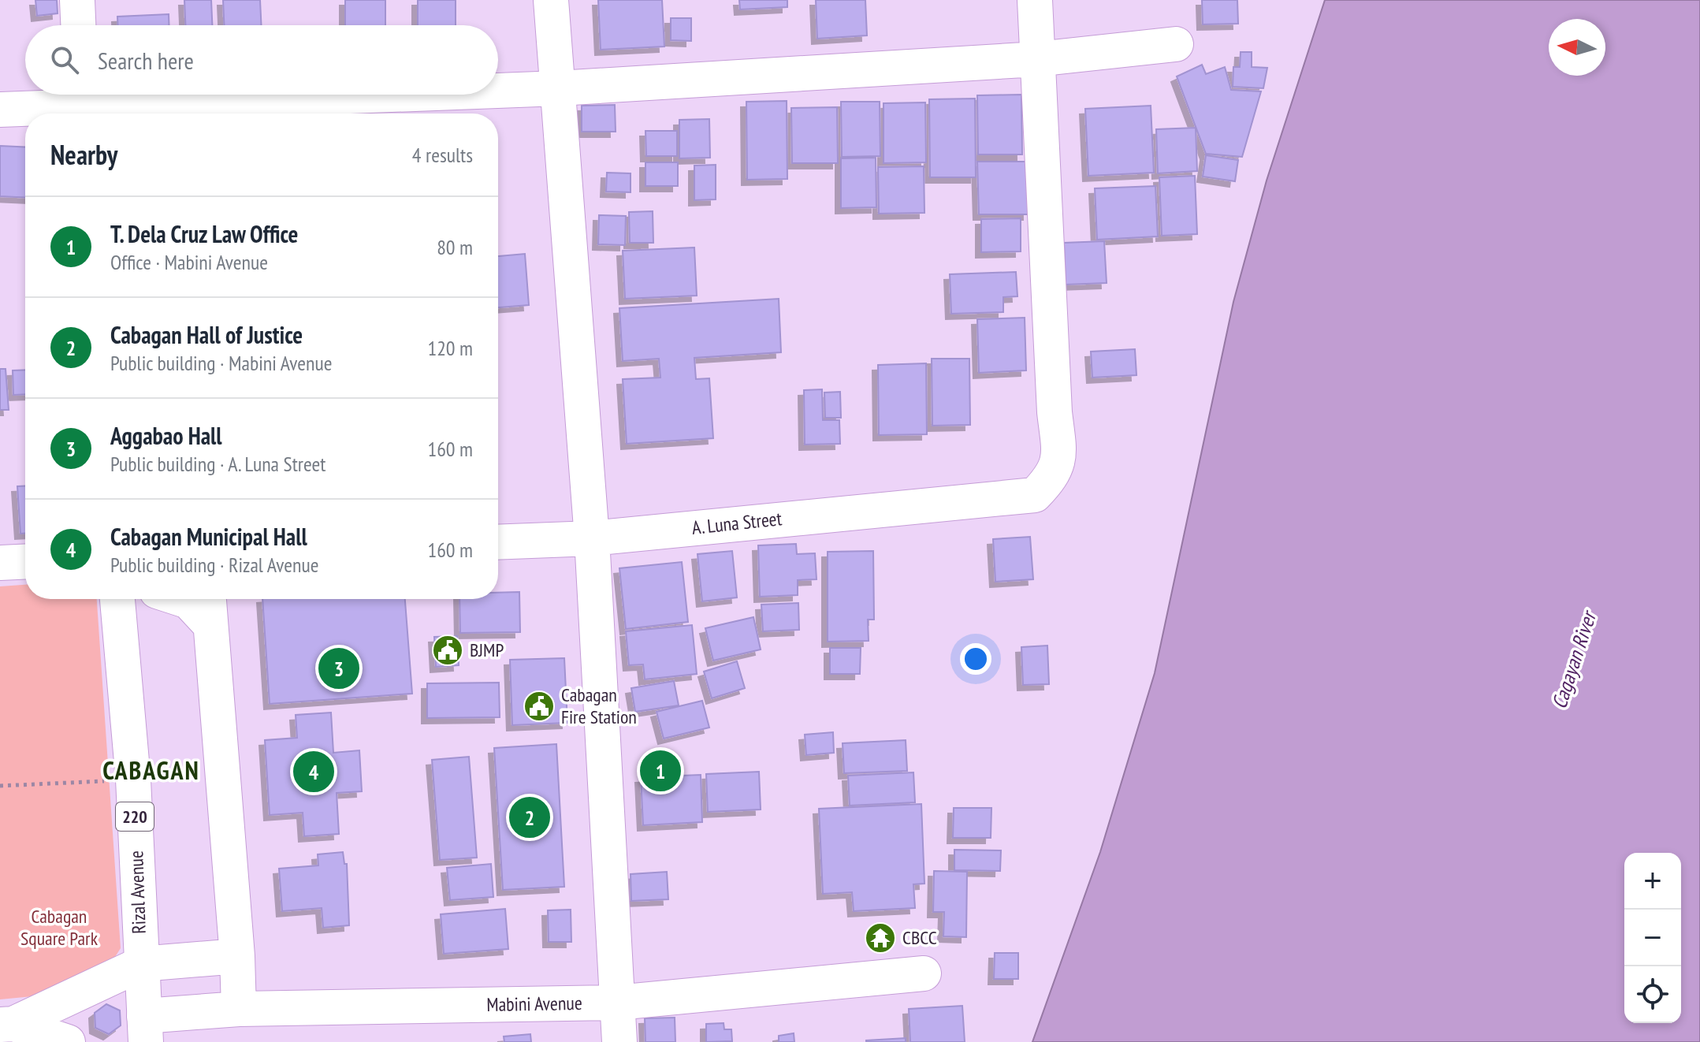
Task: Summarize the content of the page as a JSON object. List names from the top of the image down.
{
  "streets": {
    "street": [
      "A. Luna Street",
      "220",
      "Rizal Avenue",
      "Mabini Avenue"
    ]
  },
  "crossings": [
    ["Rizal Avenue", "Mabini Avenue"]
  ],
  "districts": ["CABAGAN"],
  "water": ["Cagayan River"],
  "parks": ["Cabagan Square Park"],
  "places": {
    "public building": ["BJMP", "Cabagan Fire Station"],
    "temple": ["CBCC"]
  },
  "north": "left",
  "page": {
    "search": "Search here",
    "heading": ["Nearby", "4 results"],
    "list": [
      {
        "mark": "1",
        "name": "T. Dela Cruz Law Office",
        "note": "Office · Mabini Avenue",
        "value": "80 m"
      },
      {
        "mark": "2",
        "name": "Cabagan Hall of Justice",
        "note": "Public building · Mabini Avenue",
        "value": "120 m"
      },
      {
        "mark": "3",
        "name": "Aggabao Hall",
        "note": "Public building · A. Luna Street",
        "value": "160 m"
      },
      {
        "mark": "4",
        "name": "Cabagan Municipal Hall",
        "note": "Public building · Rizal Avenue",
        "value": "160 m"
      }
    ],
    "pins": [
      "3",
      "1",
      "4",
      "2"
    ],
    "map_buttons": ["+", "−"]
  }
}
